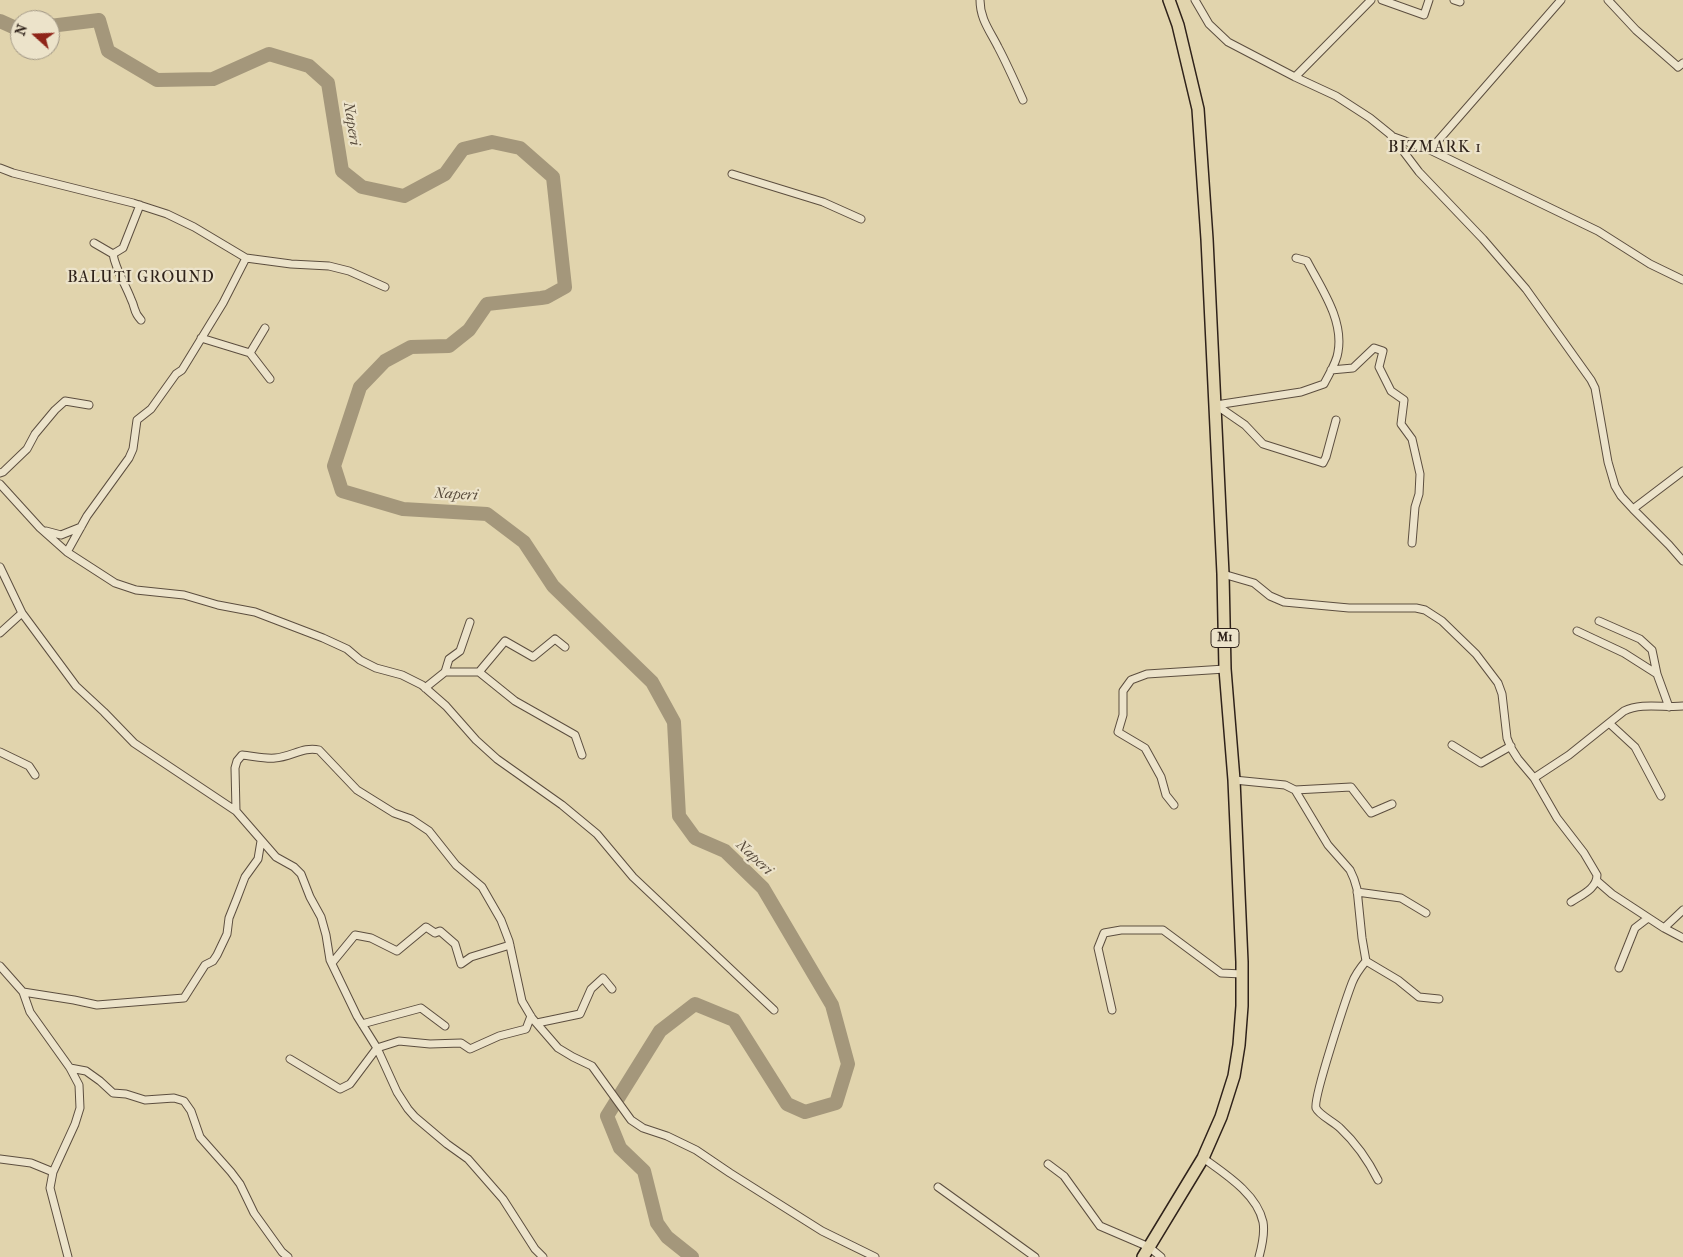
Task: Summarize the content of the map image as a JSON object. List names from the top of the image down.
{
  "streets": {
    "highway": ["M1"]
  },
  "districts": ["BIZMARK 1", "BALUTI GROUND"],
  "water": ["Naperi"],
  "north": "left"
}
